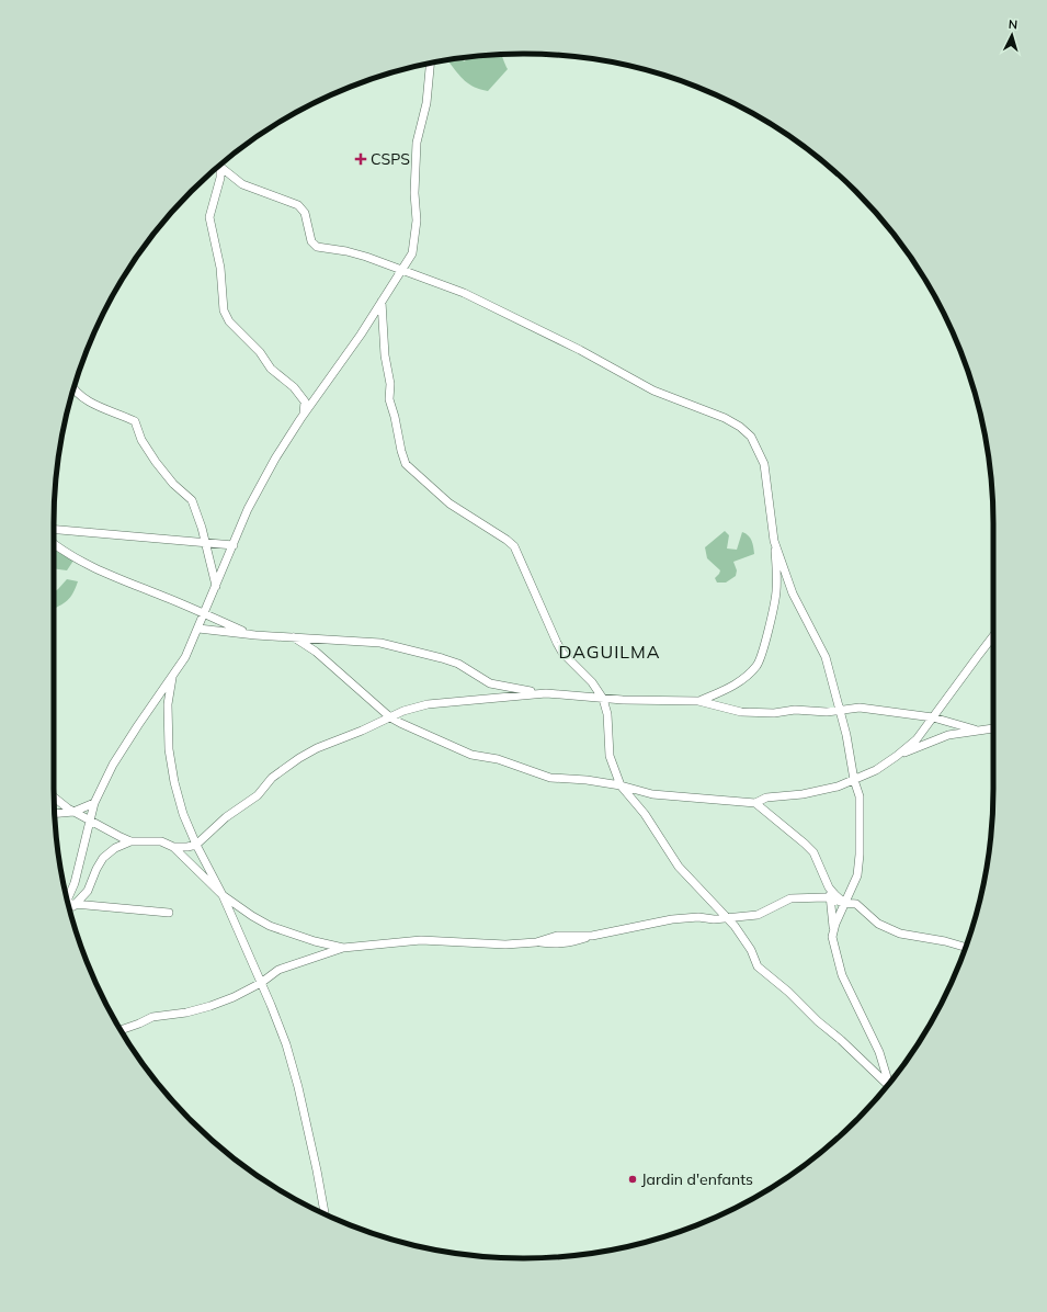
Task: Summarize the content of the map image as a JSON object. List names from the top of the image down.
{
  "districts": ["DAGUILMA"],
  "places": {
    "health": ["CSPS"],
    "other": ["Jardin d'enfants"]
  },
  "north": "top"
}
